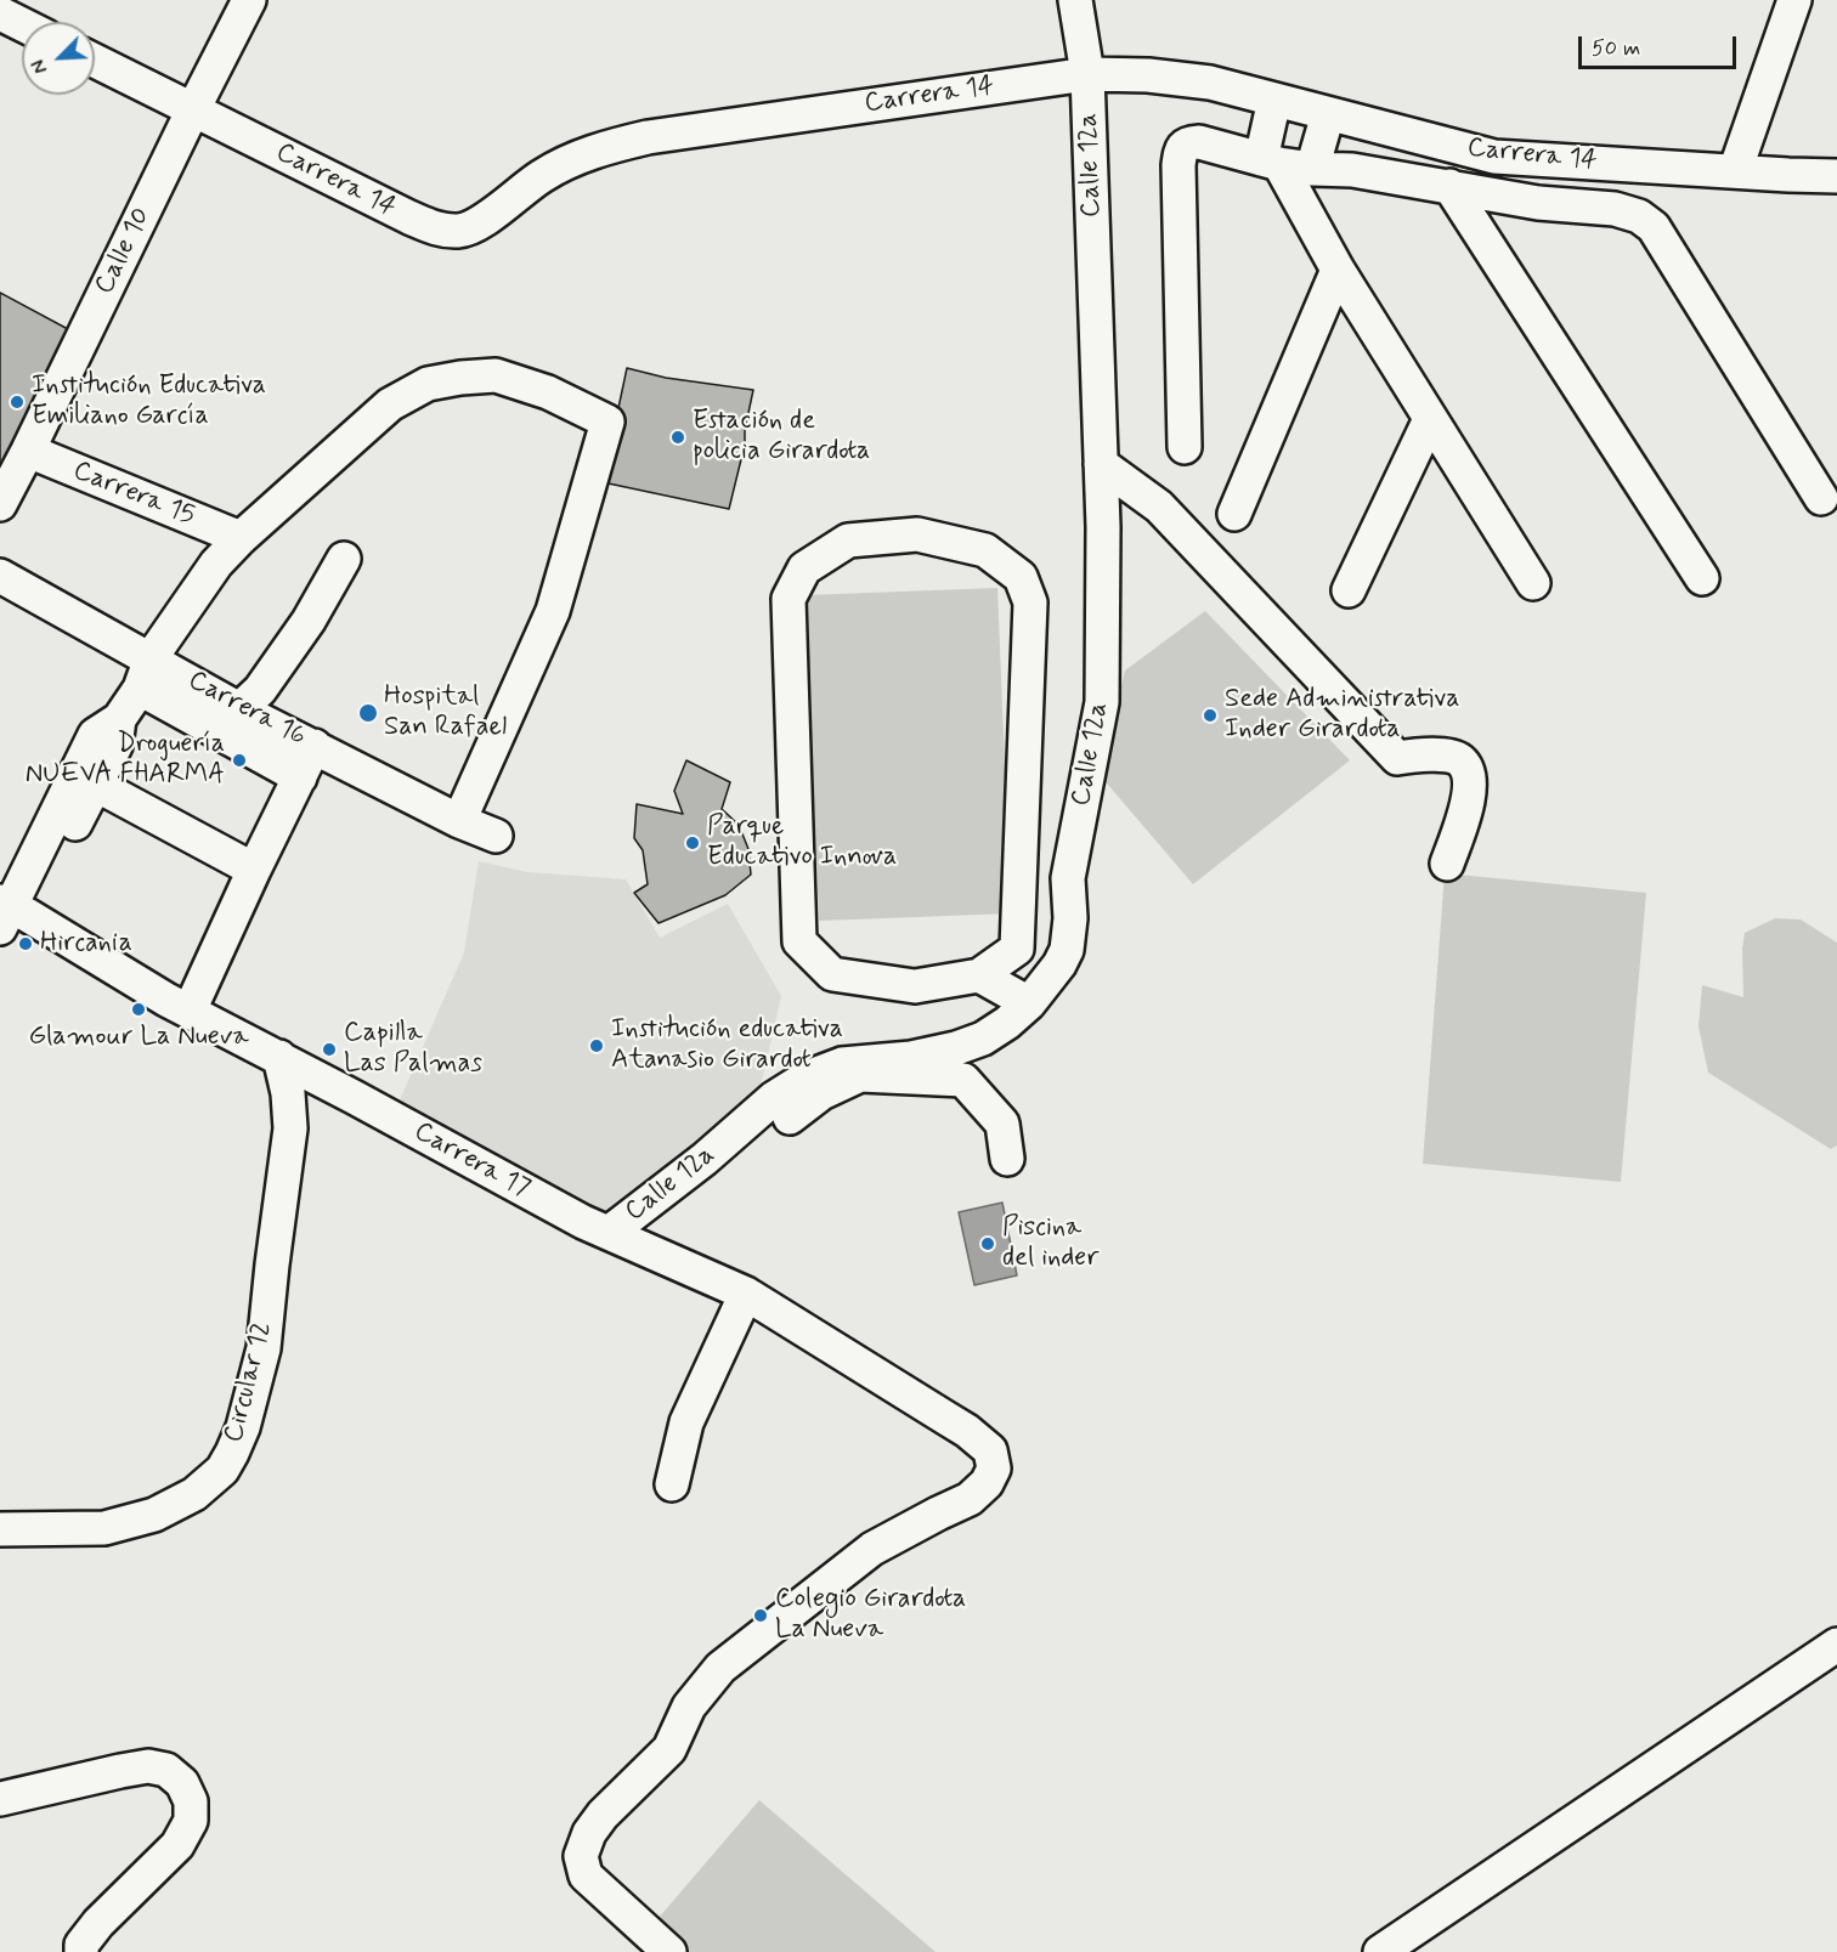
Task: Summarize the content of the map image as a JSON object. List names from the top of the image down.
{
  "streets": {
    "street": [
      "Carrera 14",
      "Calle 12a",
      "Calle 10",
      "Carrera 15",
      "Carrera 16",
      "Carrera 17",
      "Circular 12"
    ]
  },
  "crossings": [
    ["Carrera 14", "Calle 12a"],
    ["Carrera 14", "Calle 10"],
    ["Calle 12a", "Carrera 17"],
    ["Calle 10", "Carrera 15"],
    ["Carrera 17", "Circular 12"]
  ],
  "places": [
    "Institución Educativa Emiliano García",
    "Estación de policia Girardota",
    "Hospital San Rafael",
    "Sede Administrativa Inder Girardota",
    "Droguería NUEVA FHARMA",
    "Parque Educativo Innova",
    "Hircania",
    "Glamour La Nueva",
    "Institución educativa Atanasio Girardot",
    "Capilla Las Palmas",
    "Piscina del inder",
    "Colegio Girardota La Nueva"
  ],
  "scale_bar": "50 m",
  "north": "bottom left"
}
